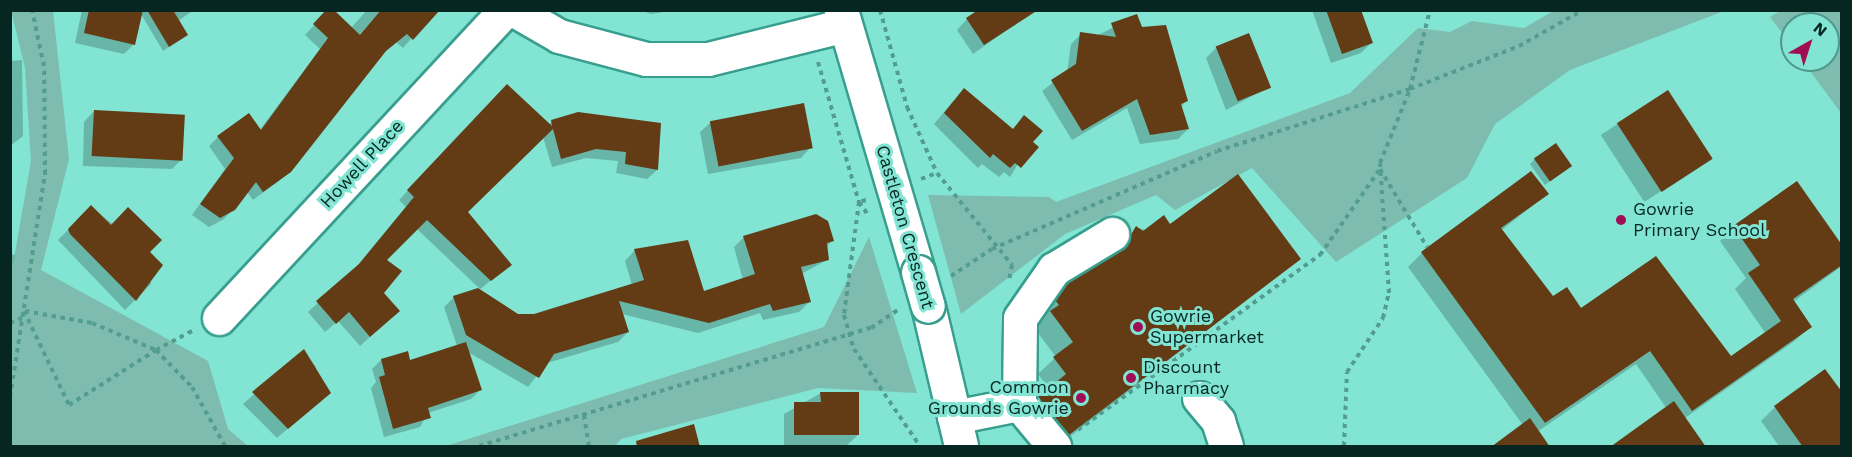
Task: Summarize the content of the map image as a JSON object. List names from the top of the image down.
{
  "streets": {
    "street": ["Howell Place", "Castleton Crescent"]
  },
  "places": [
    "Gowrie Primary School",
    "Gowrie Supermarket",
    "Discount Pharmacy",
    "Common Grounds Gowrie"
  ],
  "north": "top right"
}
